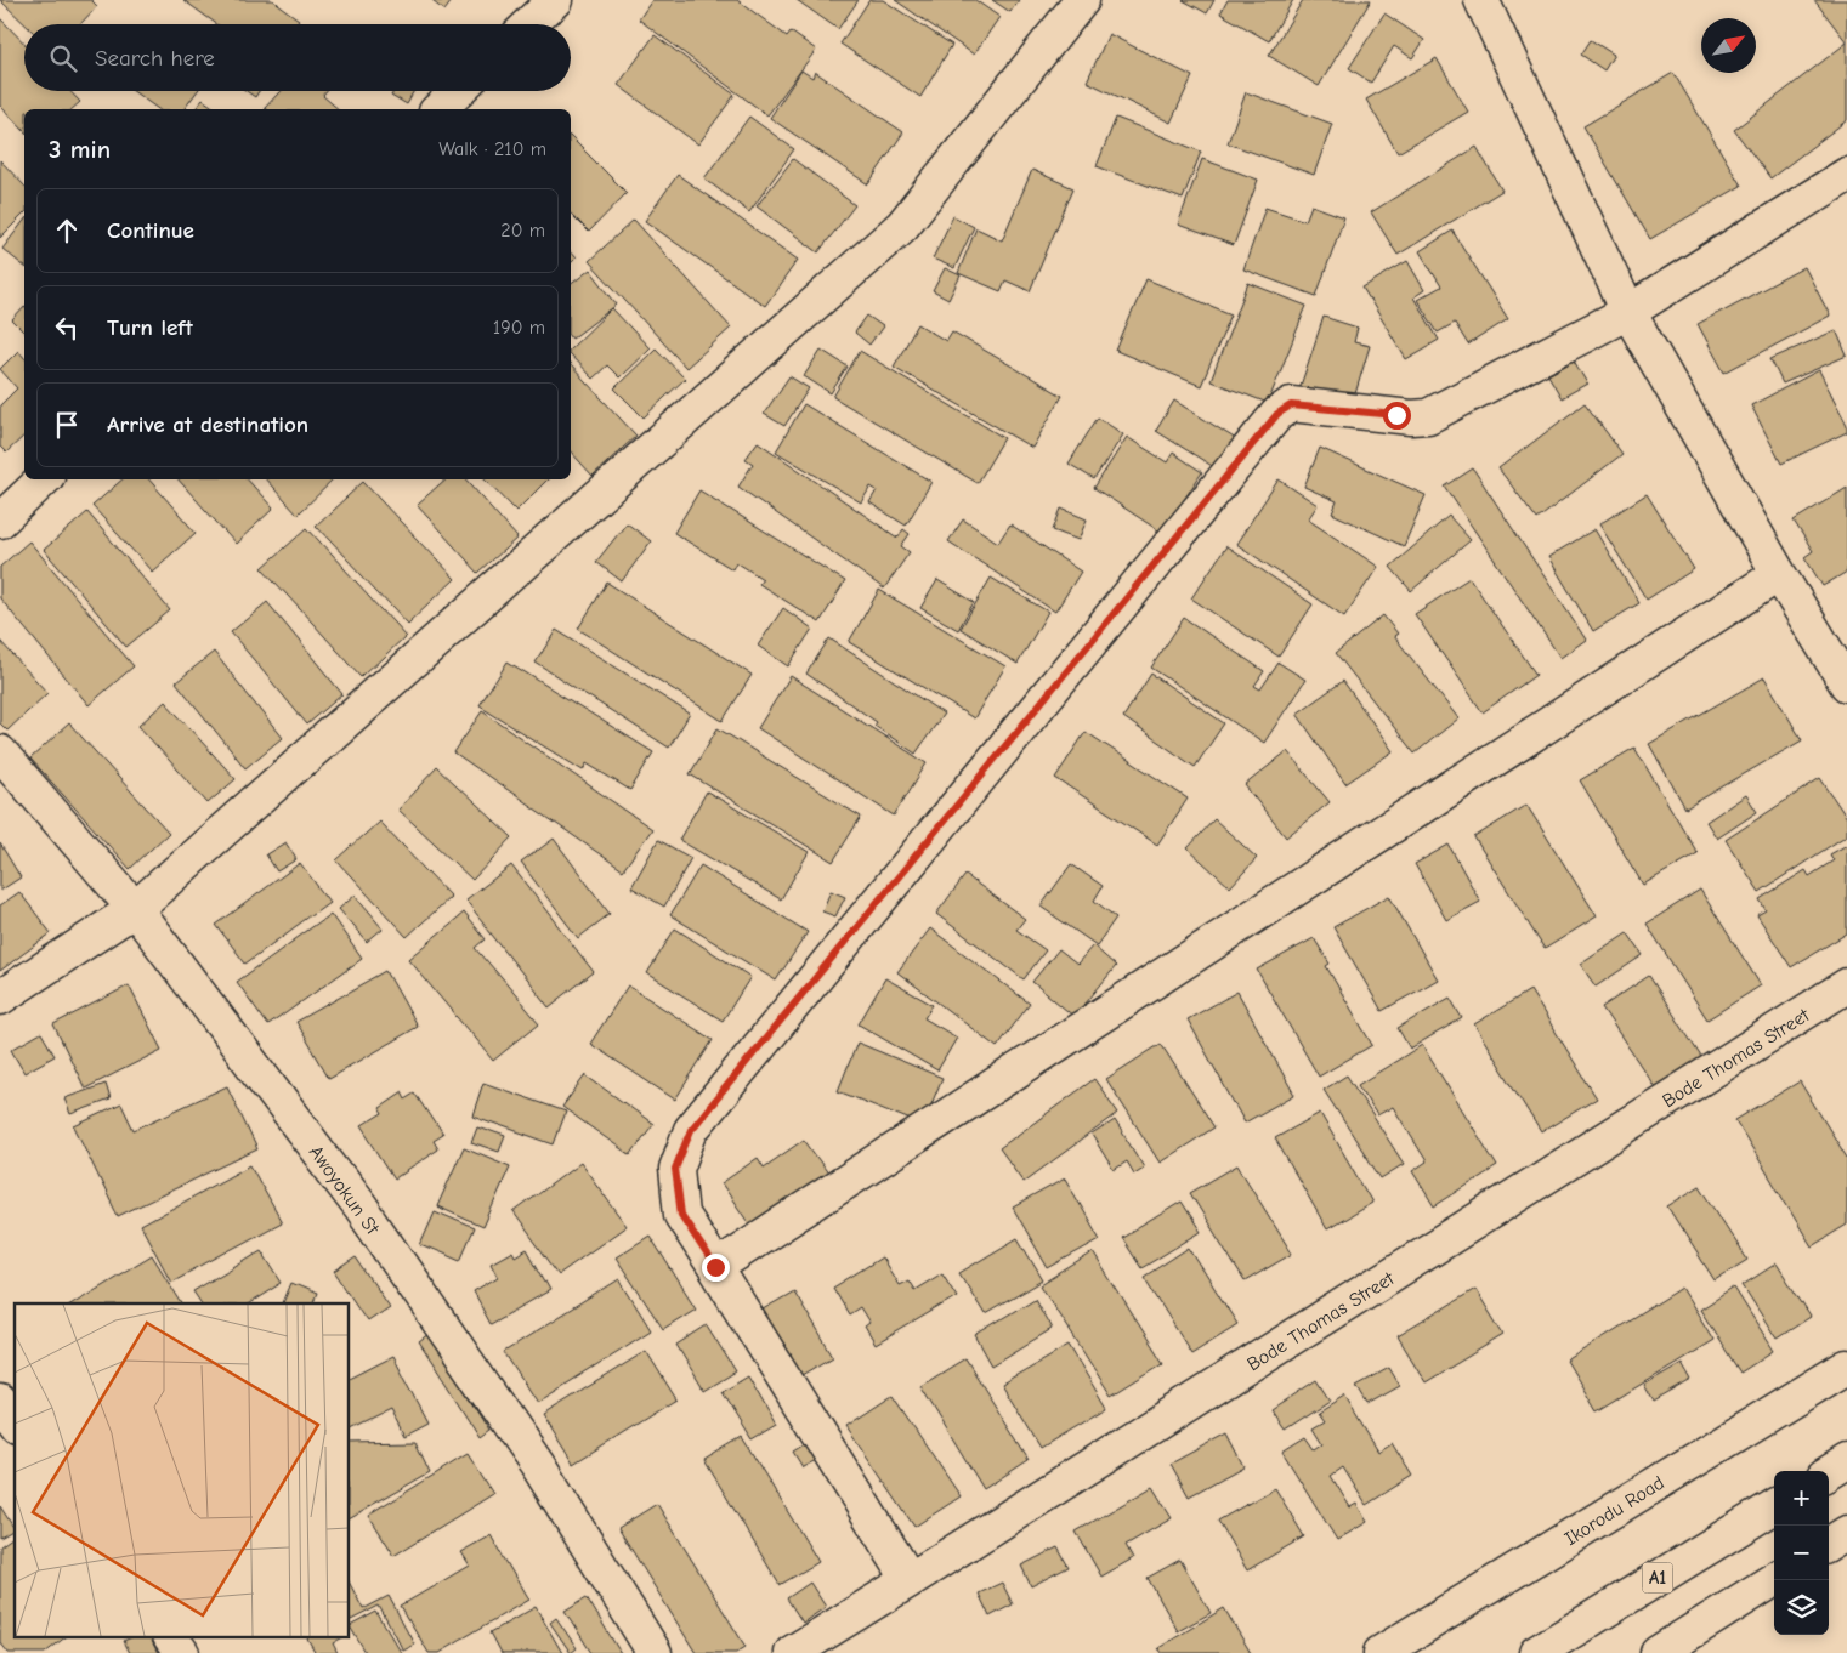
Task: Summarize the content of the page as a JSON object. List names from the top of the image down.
{
  "streets": {
    "main road": [
      "Bode Thomas Street",
      "Awoyokun St",
      "Ikorodu Road",
      "A1"
    ]
  },
  "north": "top right",
  "page": {
    "search": "Search here",
    "heading": ["3 min", "Walk · 210 m"],
    "list": [
      ["Continue", "20 m"],
      ["Turn left", "190 m"],
      "Arrive at destination"
    ],
    "map_buttons": ["+", "−"]
  }
}
